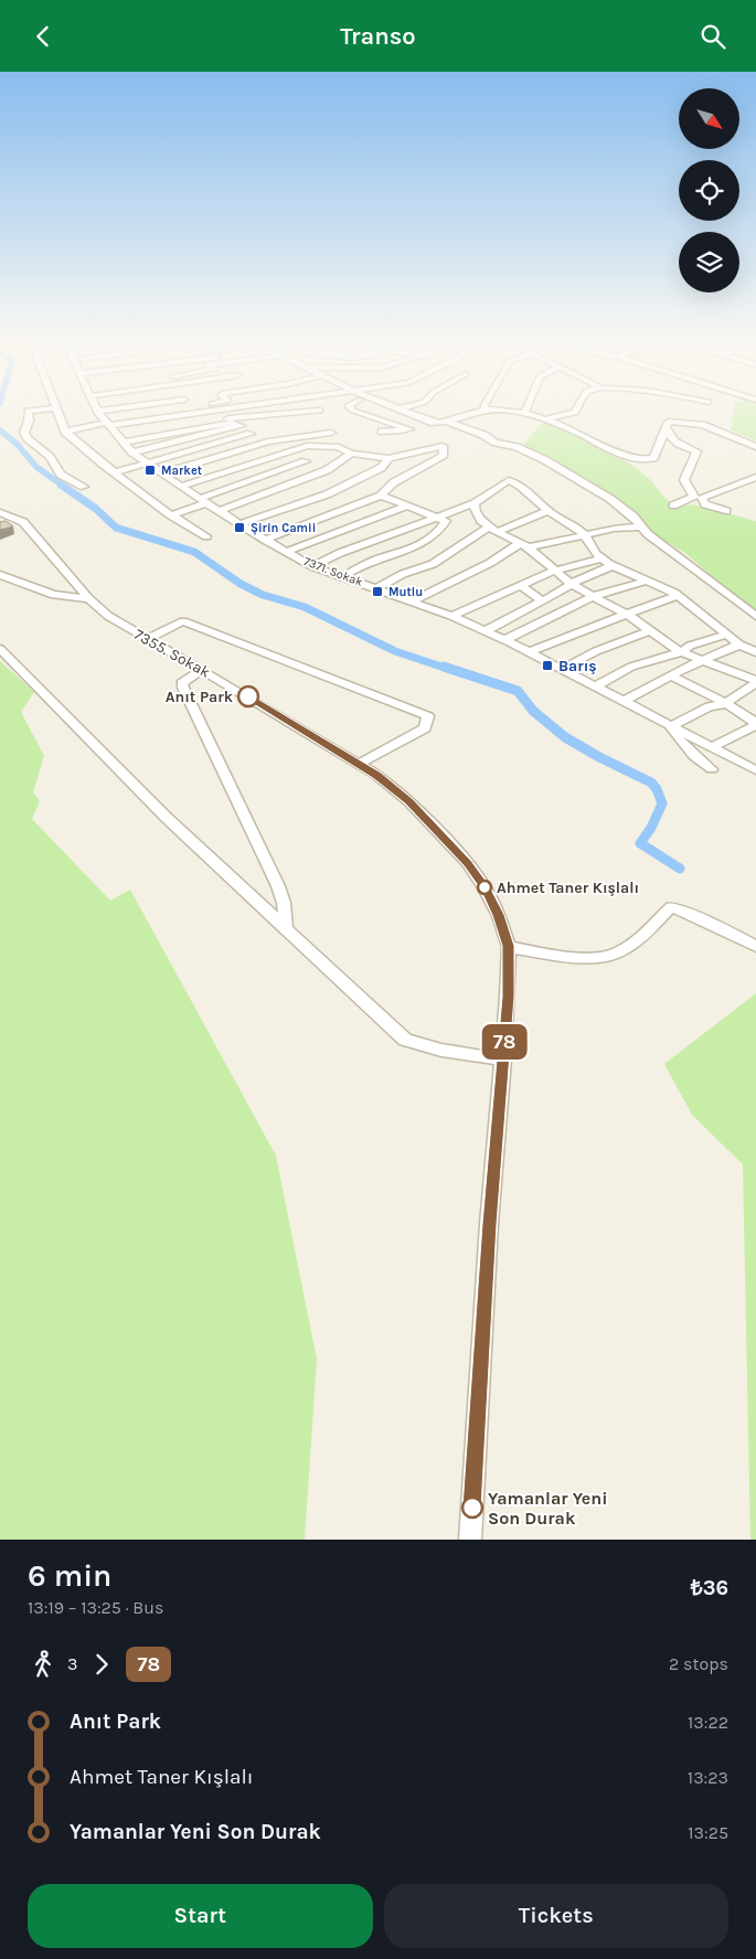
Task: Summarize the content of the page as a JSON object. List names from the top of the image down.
{
  "streets": {
    "street": ["7371. Sokak", "7355. Sokak"]
  },
  "places": {
    "transit": [
      "Market",
      "Şirin Camii",
      "Mutlu",
      "Barış"
    ],
    "other": ["Anıt Park", "Ahmet Taner Kışlalı", "Yamanlar Yeni Son Durak"]
  },
  "lines": ["bus line 78"],
  "north": "bottom right",
  "page": {
    "header": "Transo",
    "on_map": "78",
    "heading": ["6 min", "13:19 – 13:25 · Bus", "₺36"],
    "legs": ["3", "78", "2 stops"],
    "list": [
      {
        "name": "Anıt Park",
        "value": "13:22"
      },
      {
        "name": "Ahmet Taner Kışlalı",
        "value": "13:23"
      },
      {
        "name": "Yamanlar Yeni Son Durak",
        "value": "13:25"
      }
    ],
    "buttons": ["Start", "Tickets"]
  }
}
